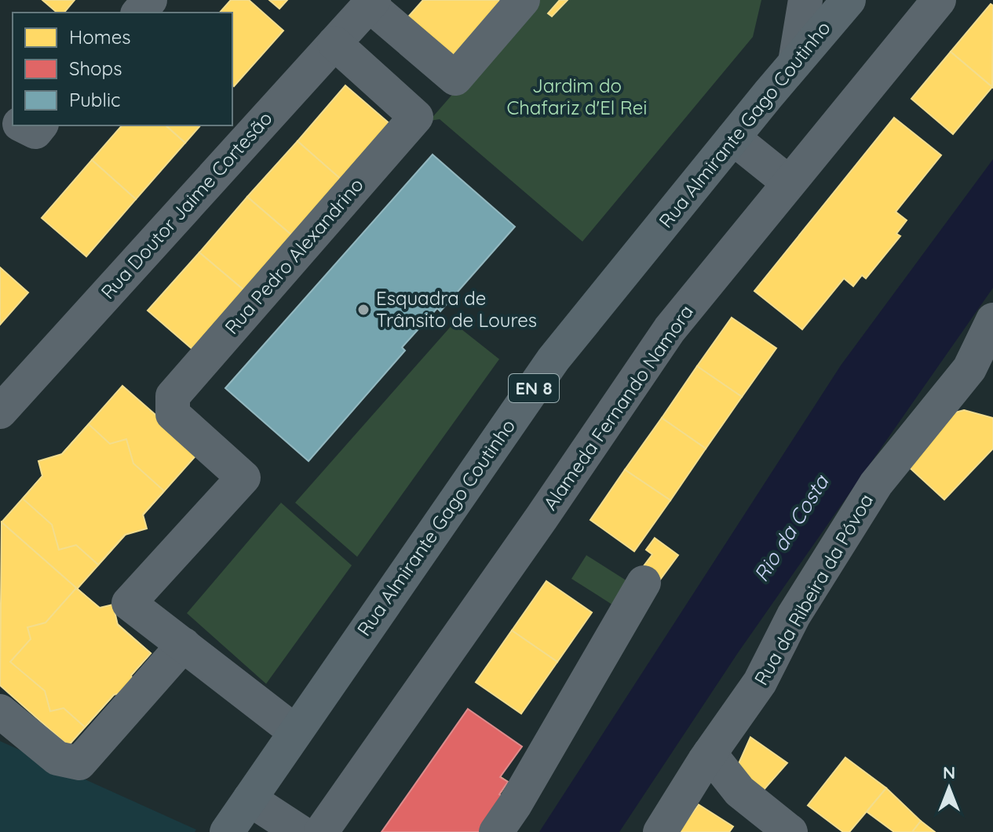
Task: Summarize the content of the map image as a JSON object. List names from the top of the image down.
{
  "streets": {
    "main road": ["Rua Almirante Gago Coutinho", "EN 8"],
    "street": [
      "Rua Doutor Jaime Cortesão",
      "Rua Pedro Alexandrino",
      "Alameda Fernando Namora",
      "Rua da Ribeira da Póvoa"
    ]
  },
  "crossings": [
    ["Rua Doutor Jaime Cortesão", "Rua Pedro Alexandrino"]
  ],
  "water": ["Rio da Costa"],
  "parks": ["Jardim do Chafariz d'El Rei"],
  "places": ["Esquadra de Trânsito de Loures"],
  "legend": ["Homes", "Shops", "Public"],
  "north": "top"
}
